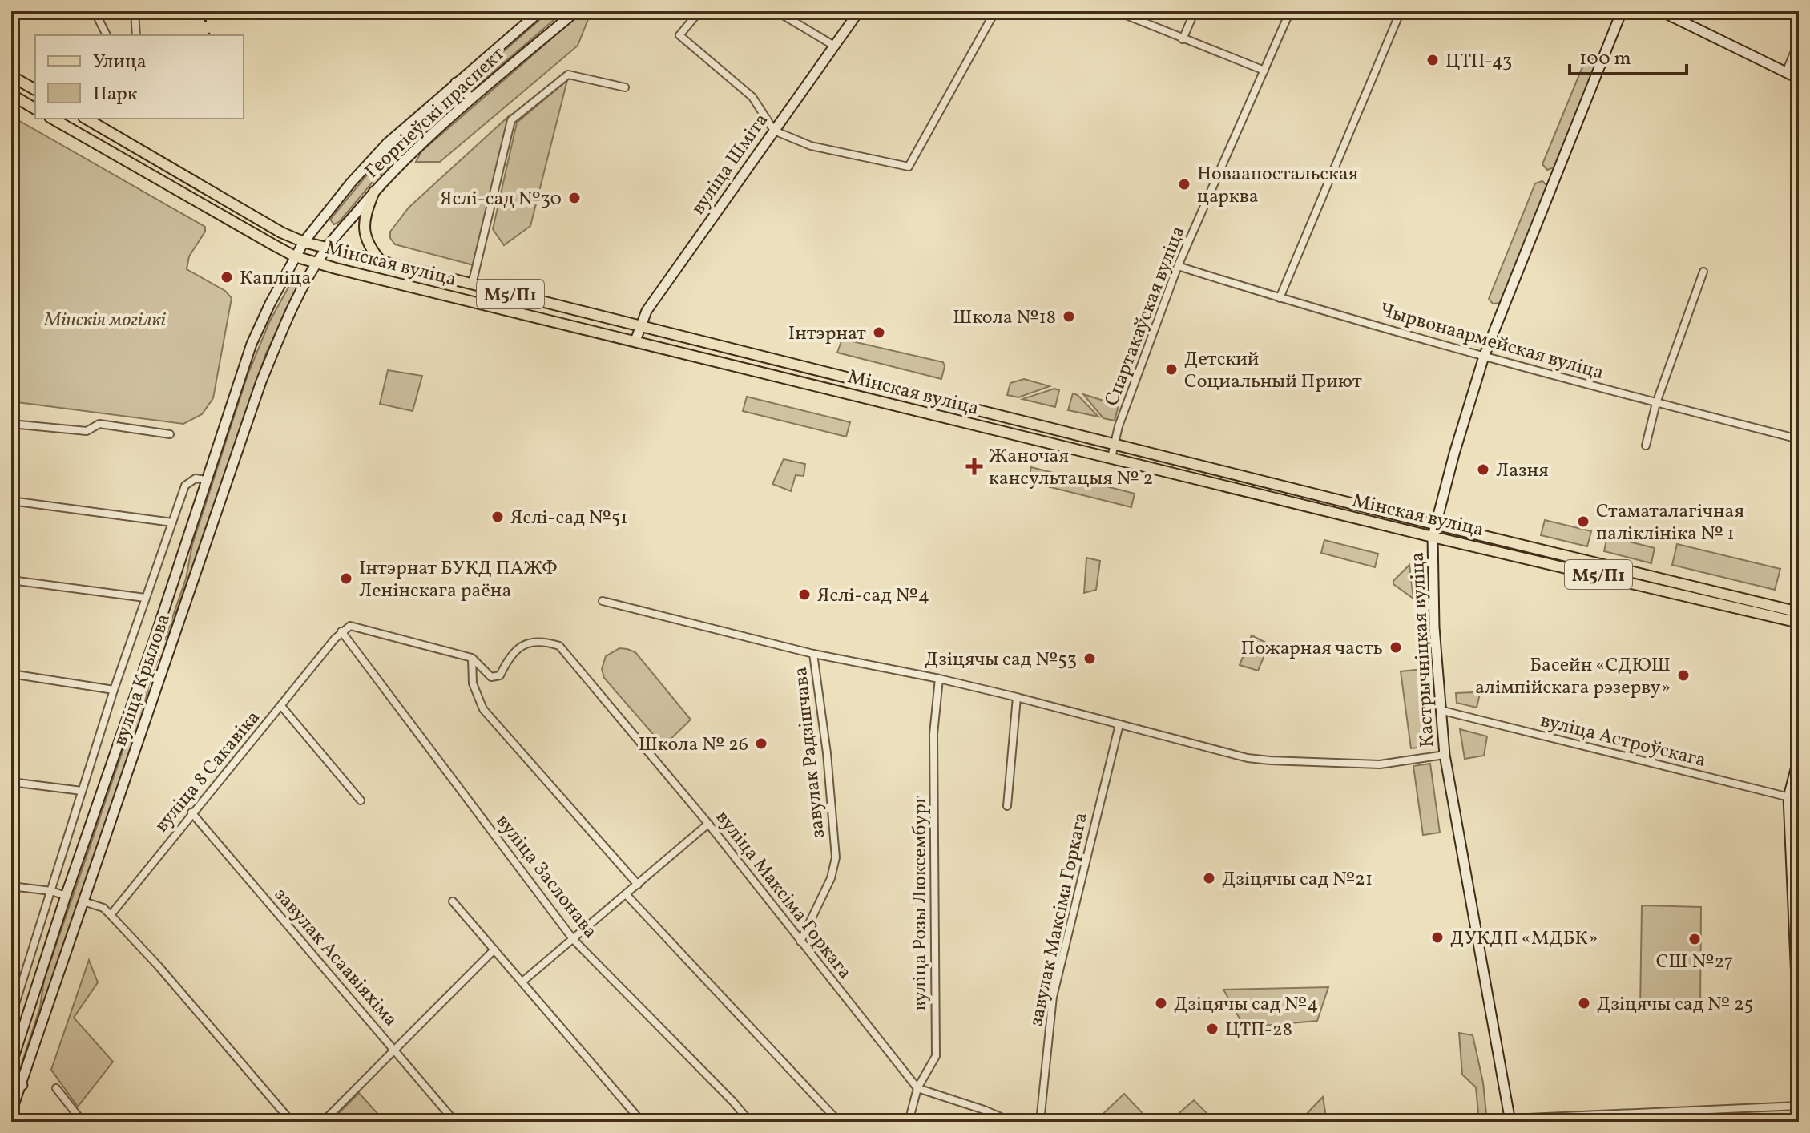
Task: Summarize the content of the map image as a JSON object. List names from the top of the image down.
{
  "streets": {
    "main road": [
      "Георгіеўскі праспект",
      "вуліца Шміта",
      "Мінская вуліца",
      "М5/П1",
      "Кастрычніцкая вуліца",
      "вуліца Крылова"
    ],
    "street": [
      "Спартакаўская вуліца",
      "Чырвонаармейская вуліца",
      "вуліца Астроўскага",
      "завулак Радзішчава",
      "вуліца 8 Сакавіка",
      "вуліца Заслонава",
      "вуліца Максіма Горкага",
      "вуліца Розы Люксембург",
      "завулак Максіма Горкага",
      "завулак Асаавіяхіма"
    ]
  },
  "crossings": [
    ["Георгіеўскі праспект", "Мінская вуліца"],
    ["Георгіеўскі праспект", "вуліца Крылова"],
    ["вуліца Шміта", "Мінская вуліца"],
    ["Мінская вуліца", "Спартакаўская вуліца"],
    ["Мінская вуліца", "Кастрычніцкая вуліца"],
    ["Мінская вуліца", "вуліца Крылова"],
    ["Спартакаўская вуліца", "Чырвонаармейская вуліца"],
    ["Чырвонаармейская вуліца", "Кастрычніцкая вуліца"],
    ["Кастрычніцкая вуліца", "вуліца Астроўскага"],
    ["завулак Радзішчава", "вуліца Максіма Горкага"],
    ["вуліца 8 Сакавіка", "вуліца Заслонава"],
    ["вуліца 8 Сакавіка", "вуліца Максіма Горкага"],
    ["вуліца 8 Сакавіка", "завулак Асаавіяхіма"],
    ["вуліца Максіма Горкага", "вуліца Розы Люксембург"]
  ],
  "parks": ["Мінскія могілкі"],
  "places": {
    "other": [
      "ЦТП-43",
      "Новаапостальская царква",
      "Яслі-сад №30",
      "Капліца",
      "Школа №18",
      "Інтэрнат",
      "Детский Социальный Приют",
      "Лазня",
      "Яслі-сад №51",
      "Стаматалагічная паліклініка № 1",
      "Інтэрнат БУКД ПАЖФ Ленінскага раёна",
      "Яслі-сад №4",
      "Пожарная часть",
      "Дзіцячы сад №53",
      "Басейн «СДЮШ алімпійскага рэзерву»",
      "Школа № 26",
      "Дзіцячы сад №21",
      "ДУКДП «МДБК»",
      "СШ №27",
      "Дзіцячы сад №4",
      "Дзіцячы сад № 25",
      "ЦТП-28"
    ],
    "health": ["Жаночая кансультацыя № 2"]
  },
  "legend": ["Улица", "Парк"],
  "scale_bar": "100 m"
}
